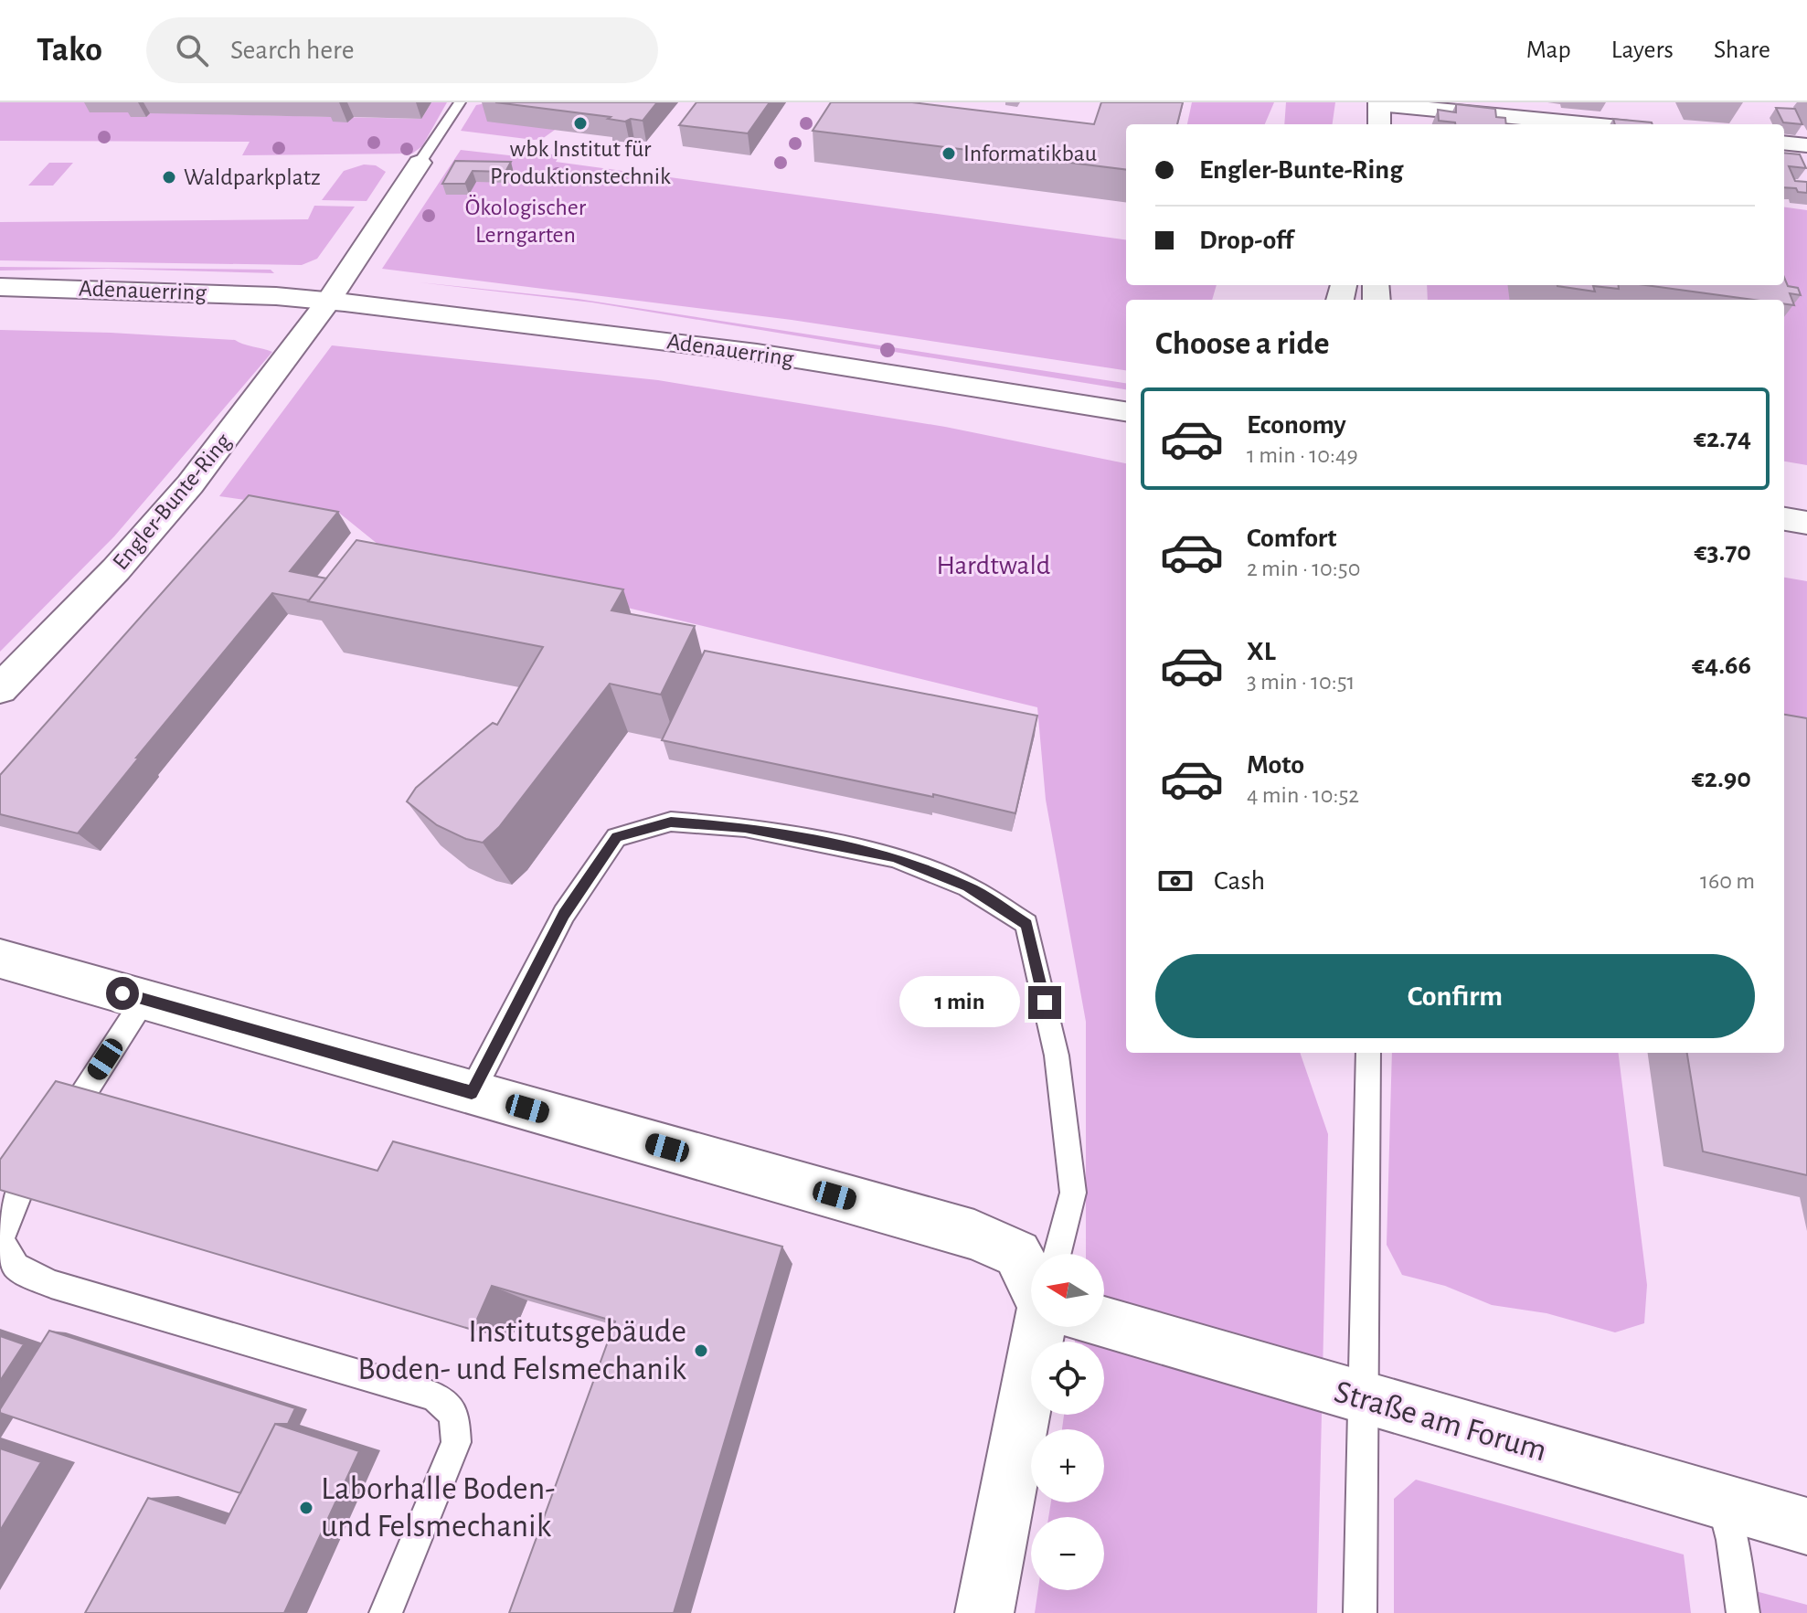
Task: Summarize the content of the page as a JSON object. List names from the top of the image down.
{
  "streets": {
    "street": ["Adenauerring", "Engler-Bunte-Ring", "Straße am Forum"]
  },
  "crossings": [
    ["Adenauerring", "Engler-Bunte-Ring"]
  ],
  "parks": ["Ökologischer Lerngarten", "Hardtwald"],
  "places": [
    "wbk Institut für Produktionstechnik",
    "Informatikbau",
    "Waldparkplatz",
    "Institutsgebäude Boden- und Felsmechanik",
    "Laborhalle Boden- und Felsmechanik"
  ],
  "north": "left",
  "page": {
    "header": "Tako",
    "search": "Search here",
    "nav": ["Map", "Layers", "Share"],
    "banner": ["Engler-Bunte-Ring", "Drop-off"],
    "heading": "Choose a ride",
    "list": [
      {
        "name": "Economy",
        "note": "1 min · 10:49",
        "value": "€2.74"
      },
      {
        "name": "Comfort",
        "note": "2 min · 10:50",
        "value": "€3.70"
      },
      {
        "name": "XL",
        "note": "3 min · 10:51",
        "value": "€4.66"
      },
      {
        "name": "Moto",
        "note": "4 min · 10:52",
        "value": "€2.90"
      }
    ],
    "pay": ["Cash", "160 m"],
    "buttons": "Confirm",
    "bubble": "1 min",
    "map_buttons": ["+", "−"]
  }
}
